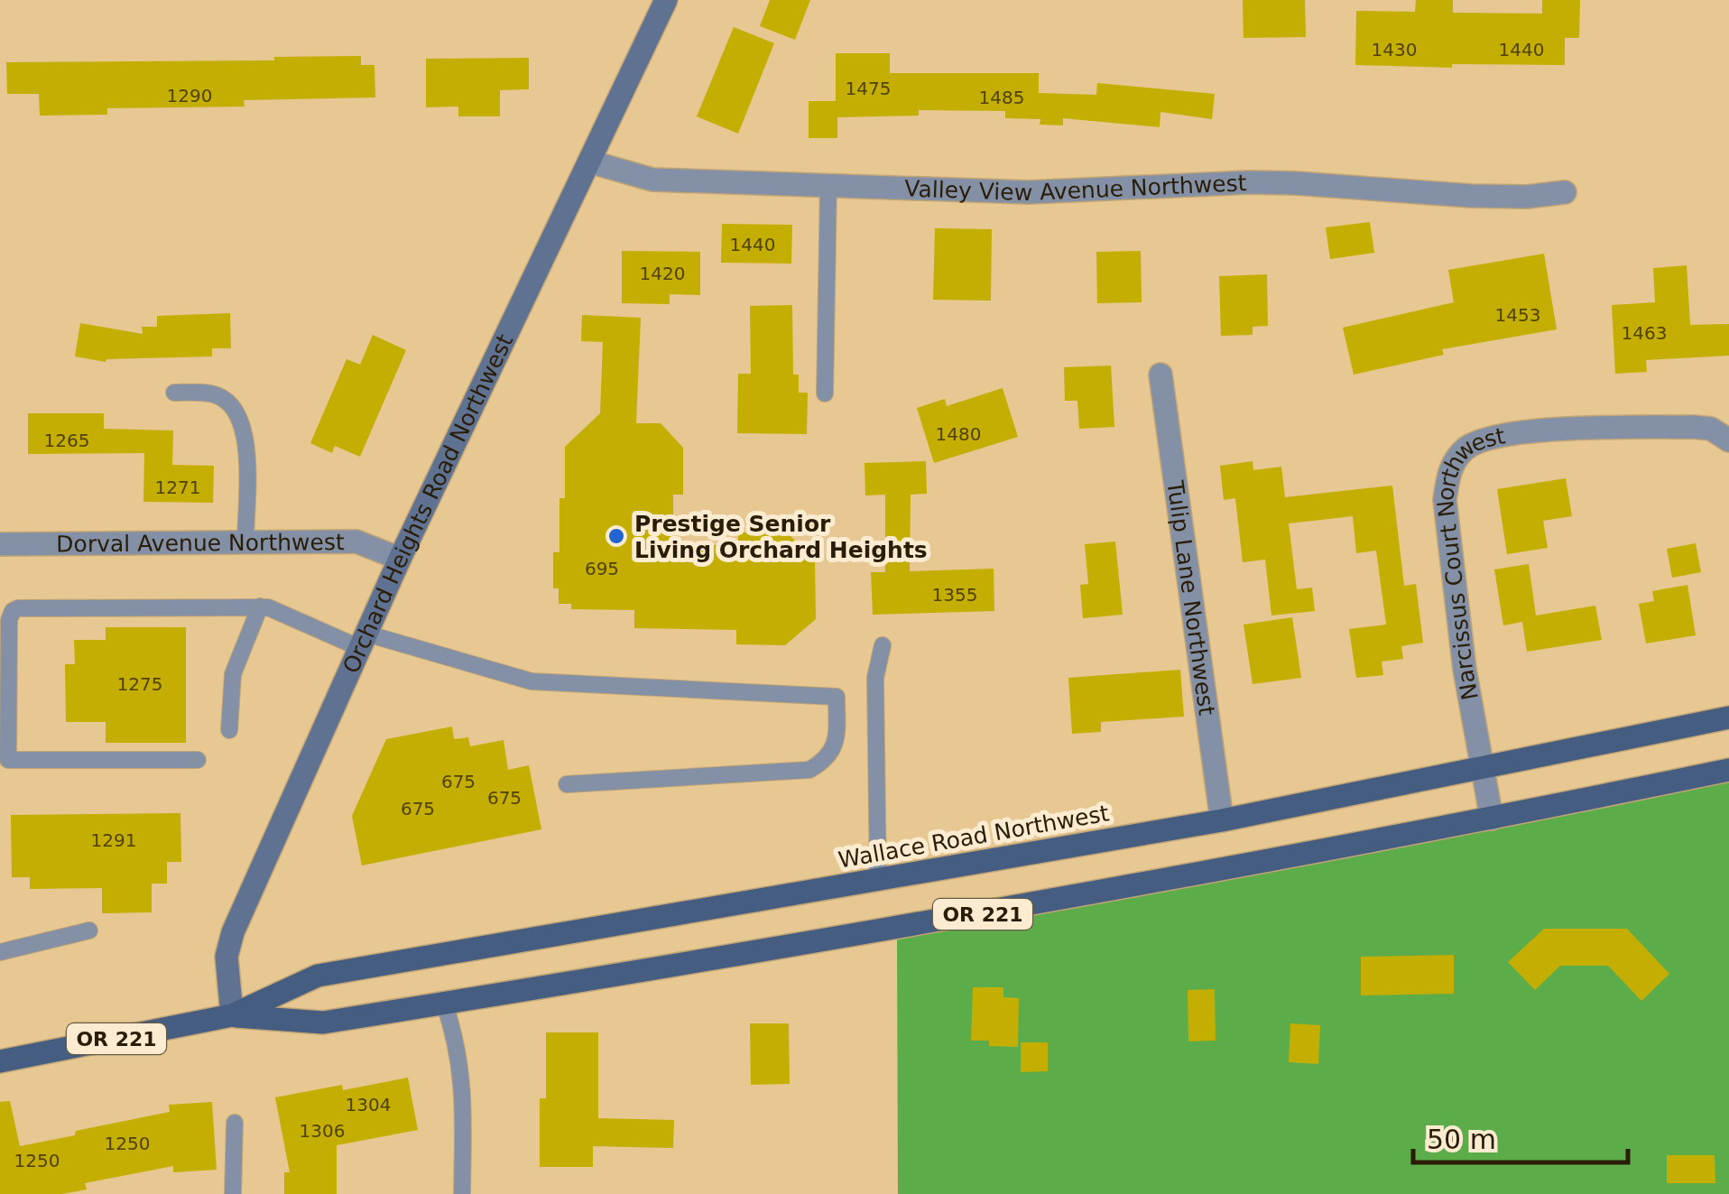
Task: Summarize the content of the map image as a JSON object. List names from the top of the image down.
{
  "streets": {
    "main road": ["Orchard Heights Road Northwest", "Wallace Road Northwest", "OR 221"],
    "street": [
      "Valley View Avenue Northwest",
      "Dorval Avenue Northwest",
      "Narcissus Court Northwest",
      "Tulip Lane Northwest"
    ]
  },
  "crossings": [
    ["Valley View Avenue Northwest", "Orchard Heights Road Northwest"],
    ["Orchard Heights Road Northwest", "Dorval Avenue Northwest"],
    ["Orchard Heights Road Northwest", "Wallace Road Northwest"],
    ["Narcissus Court Northwest", "Wallace Road Northwest"],
    ["Tulip Lane Northwest", "Wallace Road Northwest"]
  ],
  "places": ["Prestige Senior Living Orchard Heights"],
  "house_numbers": [
    "1430",
    "1440",
    "1475",
    "1290",
    "1485",
    "1440",
    "1420",
    "1453",
    "1463",
    "1480",
    "1265",
    "1271",
    "695",
    "1355",
    "1275",
    "675",
    "675",
    "675",
    "1291",
    "1304",
    "1306",
    "1250",
    "1250"
  ],
  "scale_bar": "50 m"
}
